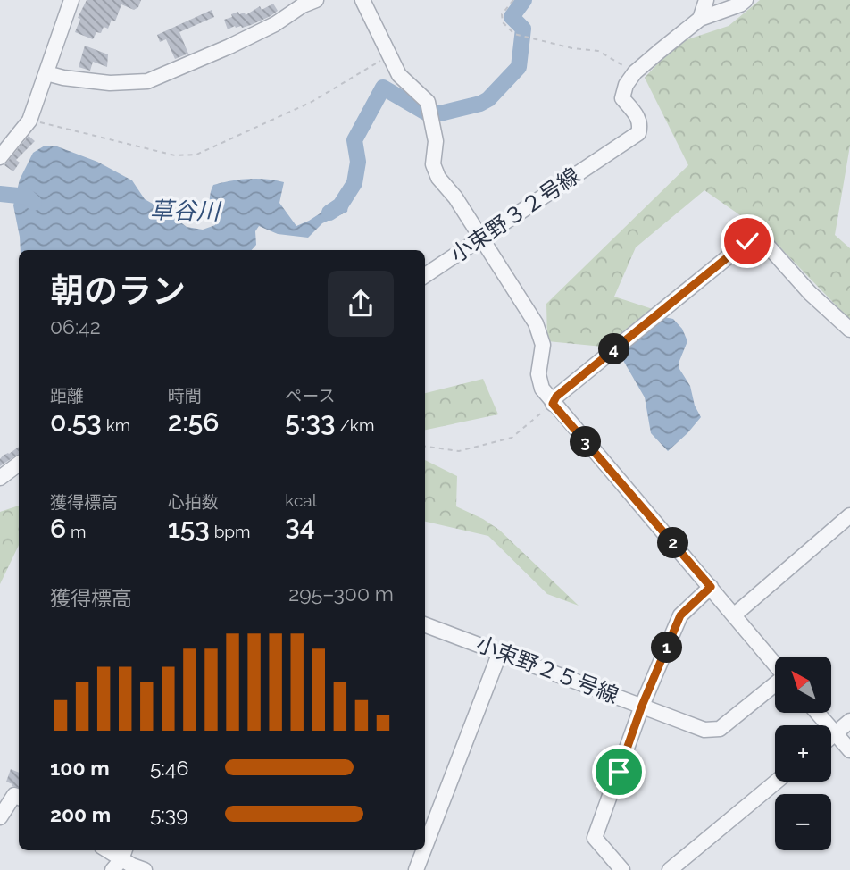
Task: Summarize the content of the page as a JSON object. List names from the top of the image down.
{
  "streets": {
    "street": ["小束野３２号線", "小束野２５号線"]
  },
  "water": ["草谷川"],
  "north": "top left",
  "page": {
    "heading": ["朝のラン", "06:42"],
    "pins": [
      "4",
      "3",
      "2",
      "1"
    ],
    "stats": [
      ["距離", "0.53 km"],
      ["時間", "2:56"],
      ["ペース", "5:33 /km"],
      ["獲得標高", "6 m"],
      ["心拍数", "153 bpm"],
      ["kcal", "34"]
    ],
    "chart": ["獲得標高", "295–300 m"],
    "map_buttons": ["+", "−"],
    "list": [
      {
        "name": "100 m",
        "note": "5:46"
      },
      {
        "name": "200 m",
        "note": "5:39"
      }
    ]
  }
}
